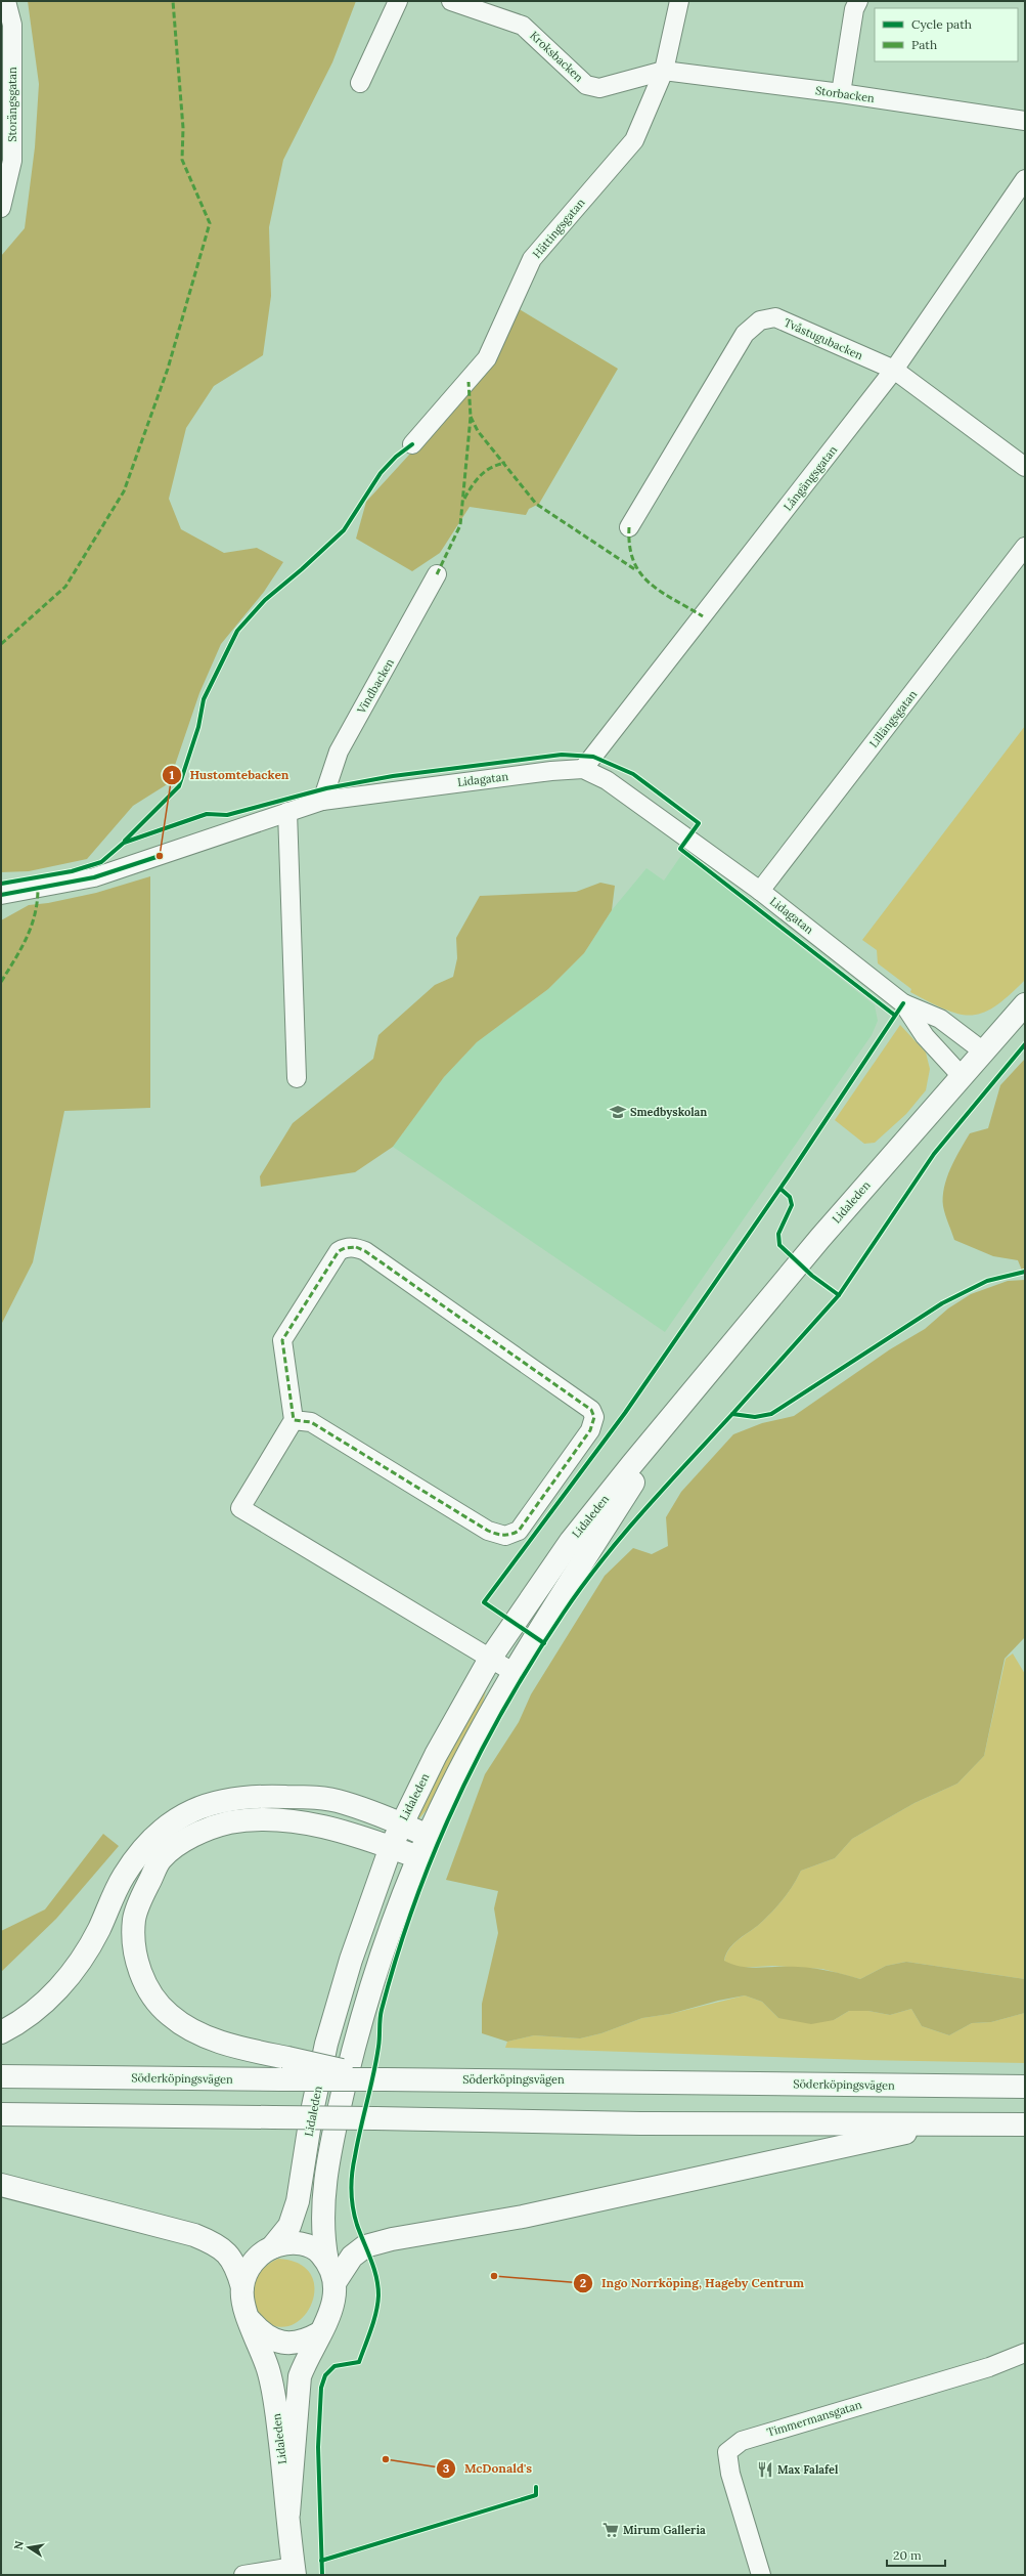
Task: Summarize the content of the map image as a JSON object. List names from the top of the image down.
{
  "streets": {
    "main road": ["Lidaleden", "Söderköpingsvägen"],
    "street": [
      "Kroksbacken",
      "Storbacken",
      "Storängsgatan",
      "Hättingsgatan",
      "Tvåstugubacken",
      "Långängsgatan",
      "Vindbacken",
      "Lillängsgatan",
      "Lidagatan",
      "Timmermansgatan"
    ]
  },
  "crossings": [
    ["Kroksbacken", "Storbacken"],
    ["Kroksbacken", "Hättingsgatan"],
    ["Storbacken", "Hättingsgatan"],
    ["Tvåstugubacken", "Långängsgatan"],
    ["Långängsgatan", "Lidagatan"],
    ["Vindbacken", "Lidagatan"],
    ["Lillängsgatan", "Lidagatan"],
    ["Lidagatan", "Lidaleden"]
  ],
  "places": {
    "other": ["Hustomtebacken", "Ingo Norrköping, Hageby Centrum", "McDonald's"],
    "school or university": ["Smedbyskolan"],
    "restaurant": ["Max Falafel"],
    "supermarket": ["Mirum Galleria"]
  },
  "legend": ["Cycle path", "Path"],
  "scale_bar": "20 m",
  "north": "left"
}
